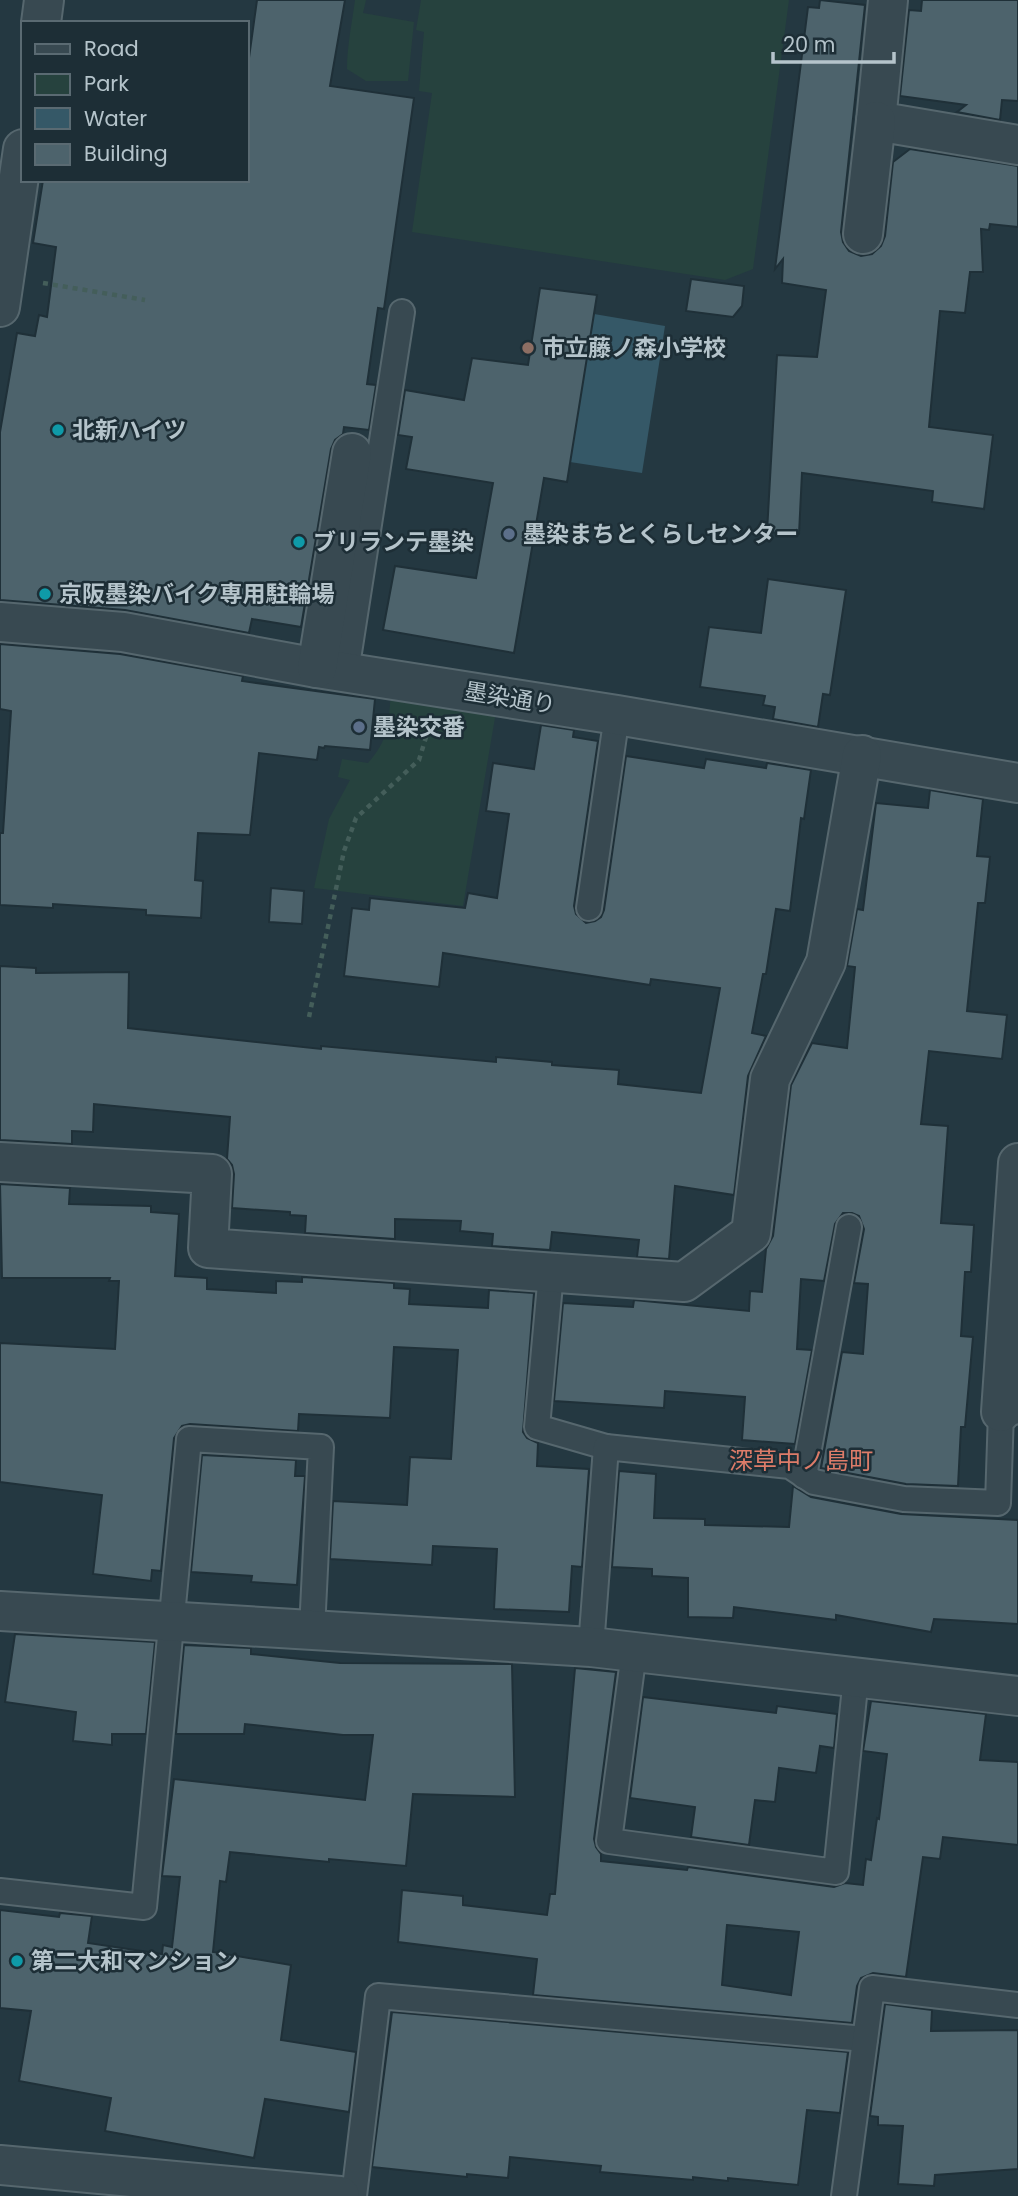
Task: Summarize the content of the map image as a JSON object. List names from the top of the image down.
{
  "streets": {
    "street": ["墨染通り"]
  },
  "districts": ["深草中ノ島町"],
  "places": [
    "市立藤ノ森小学校",
    "北新ハイツ",
    "墨染まちとくらしセンター",
    "ブリランテ墨染",
    "京阪墨染バイク専用駐輪場",
    "墨染交番",
    "第二大和マンション"
  ],
  "legend": [
    "Road",
    "Park",
    "Water",
    "Building"
  ],
  "scale_bar": "20 m"
}
